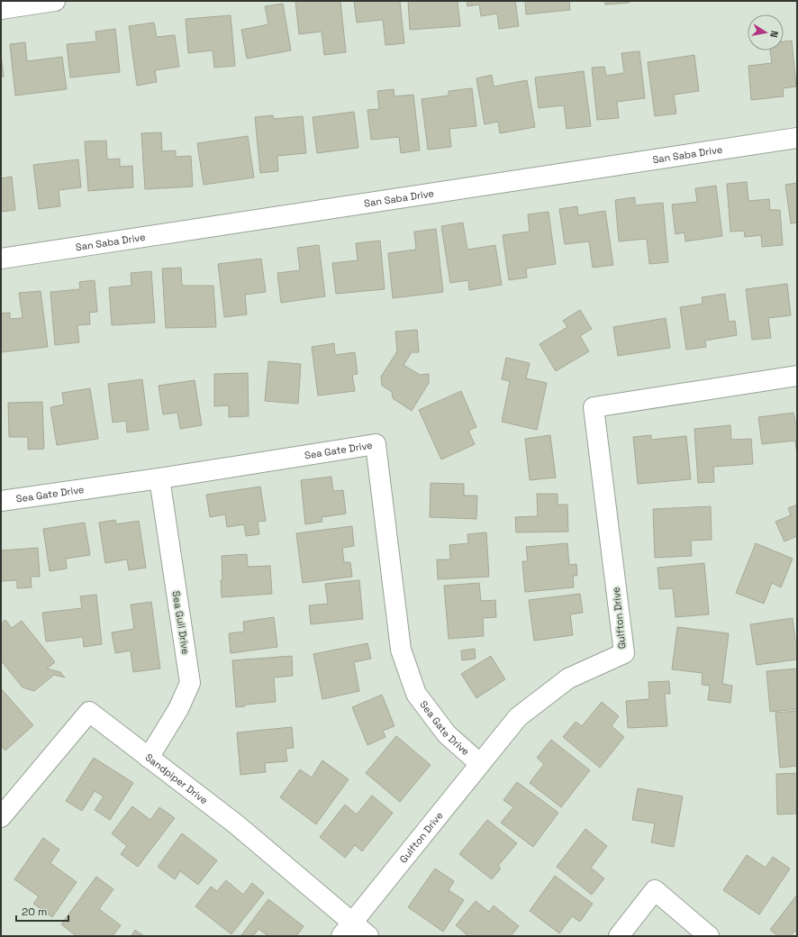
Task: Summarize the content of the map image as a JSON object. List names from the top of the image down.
{
  "streets": {
    "street": [
      "San Saba Drive",
      "Sea Gate Drive",
      "Gulfton Drive",
      "Sea Gull Drive",
      "Sandpiper Drive"
    ]
  },
  "crossings": [
    ["Sea Gate Drive", "Gulfton Drive"],
    ["Sea Gate Drive", "Sea Gull Drive"],
    ["Gulfton Drive", "Sandpiper Drive"],
    ["Sea Gull Drive", "Sandpiper Drive"]
  ],
  "scale_bar": "20 m",
  "north": "right"
}
